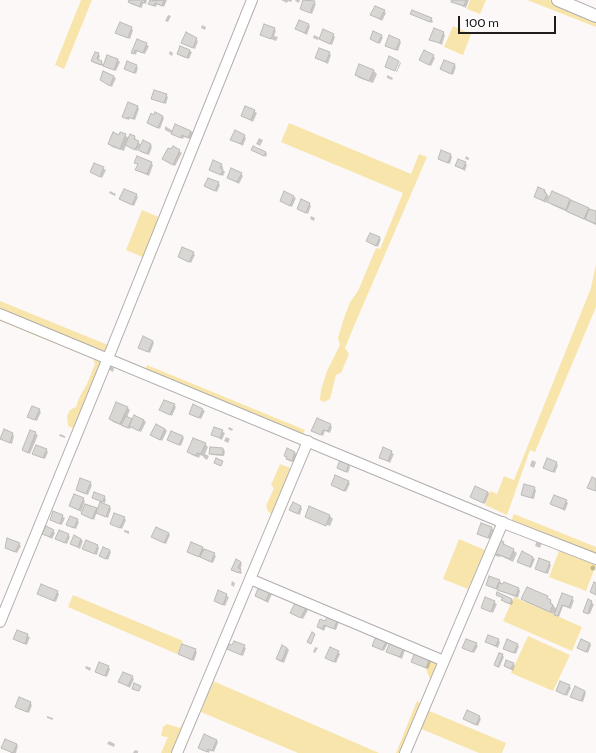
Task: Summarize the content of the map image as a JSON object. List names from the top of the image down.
{
  "scale_bar": "100 m"
}
